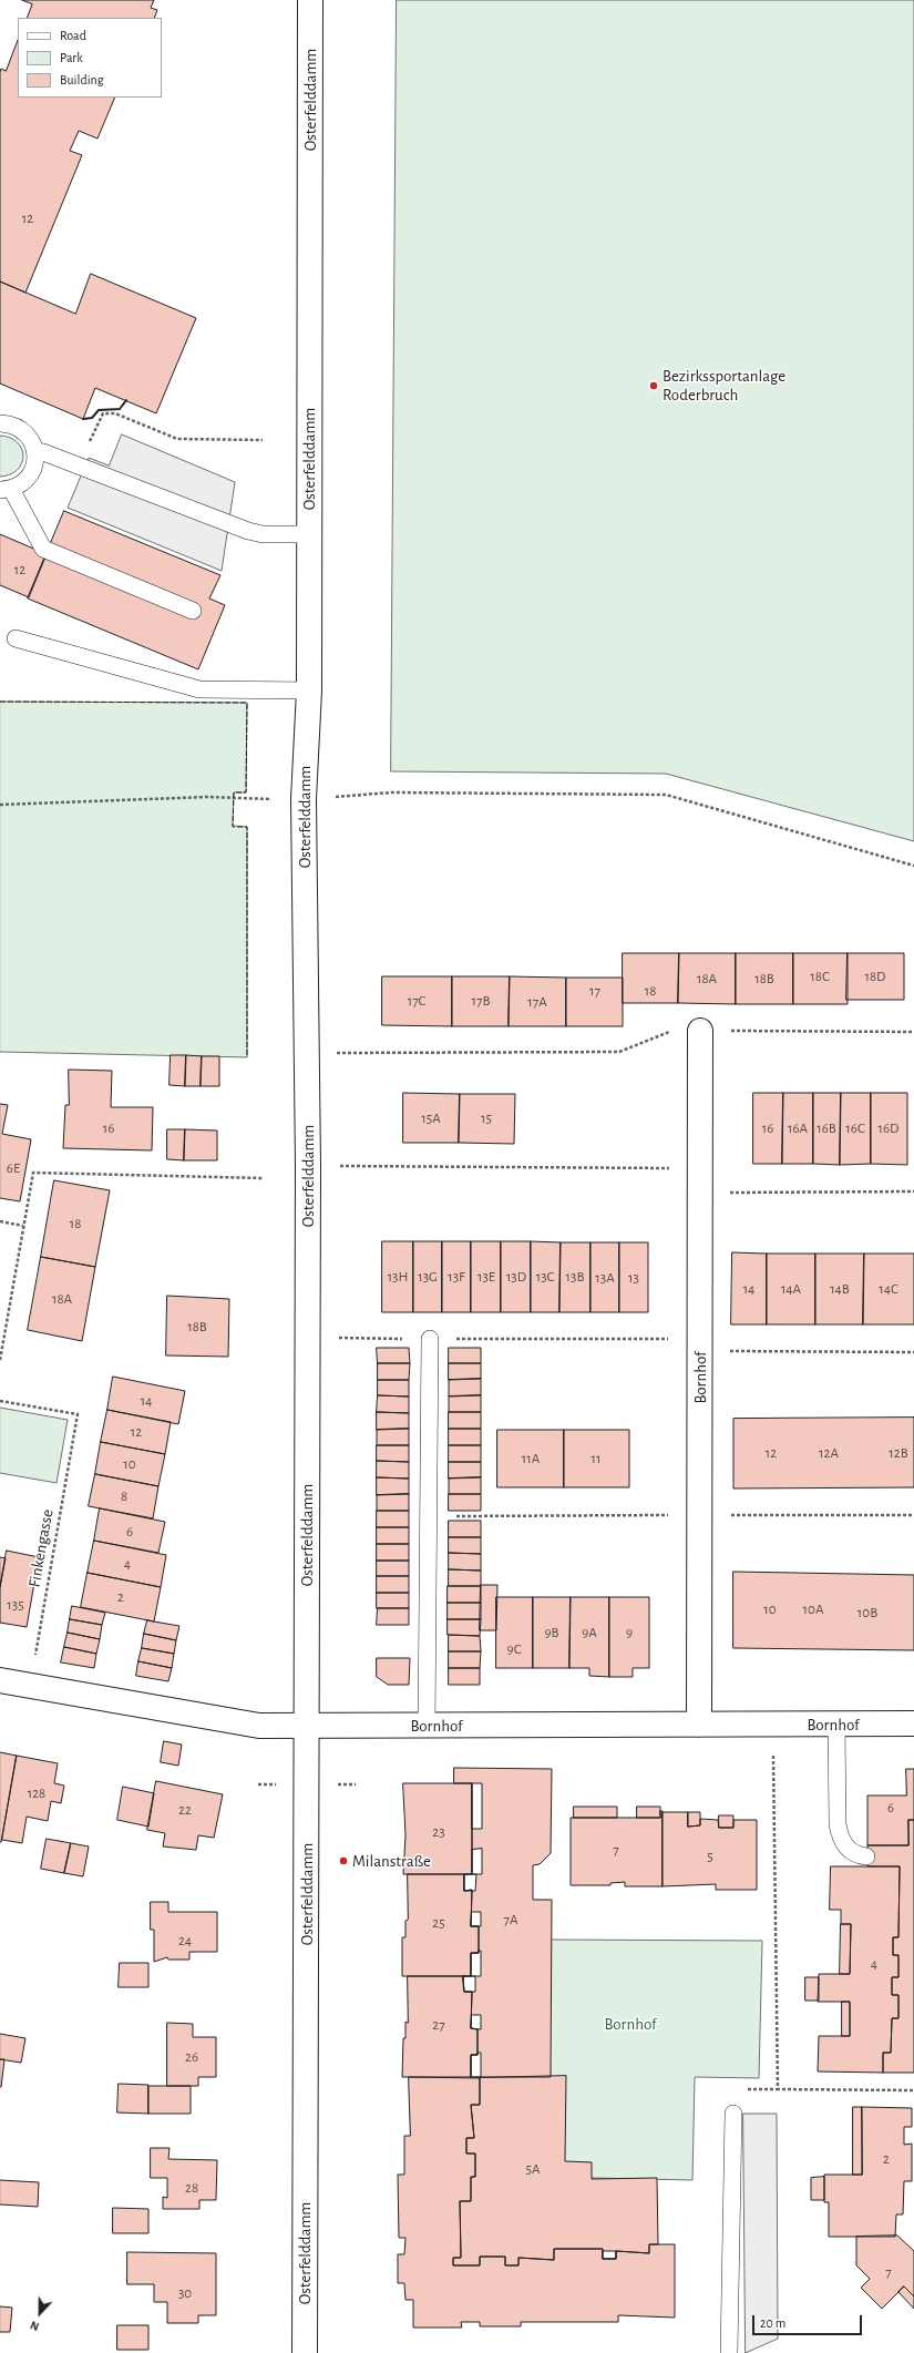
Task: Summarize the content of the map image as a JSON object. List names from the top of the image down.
{
  "streets": {
    "street": ["Osterfelddamm", "Bornhof"],
    "path": ["Finkengasse"]
  },
  "crossings": [
    ["Osterfelddamm", "Bornhof"]
  ],
  "parks": ["Bornhof"],
  "places": ["Bezirkssportanlage Roderbruch", "Milanstraße"],
  "house_numbers": [
    "12",
    "12",
    "18C",
    "18D",
    "18A",
    "18B",
    "17",
    "18",
    "17C",
    "17B",
    "17A",
    "15A",
    "15",
    "16",
    "16",
    "16A",
    "16B",
    "16C",
    "16D",
    "6E",
    "18",
    "13H",
    "13G",
    "13F",
    "13E",
    "13D",
    "13C",
    "13B",
    "13A",
    "13",
    "14",
    "14A",
    "14B",
    "14C",
    "18A",
    "18B",
    "14",
    "12",
    "12",
    "12A",
    "12B",
    "11A",
    "11",
    "10",
    "8",
    "6",
    "4",
    "2",
    "135",
    "10",
    "10A",
    "10B",
    "9B",
    "9A",
    "9",
    "9C",
    "128",
    "6",
    "22",
    "23",
    "7",
    "5",
    "7A",
    "25",
    "24",
    "4",
    "27",
    "26",
    "2",
    "5A",
    "28",
    "7",
    "30"
  ],
  "legend": ["Road", "Park", "Building"],
  "scale_bar": "20 m",
  "north": "bottom"
}
